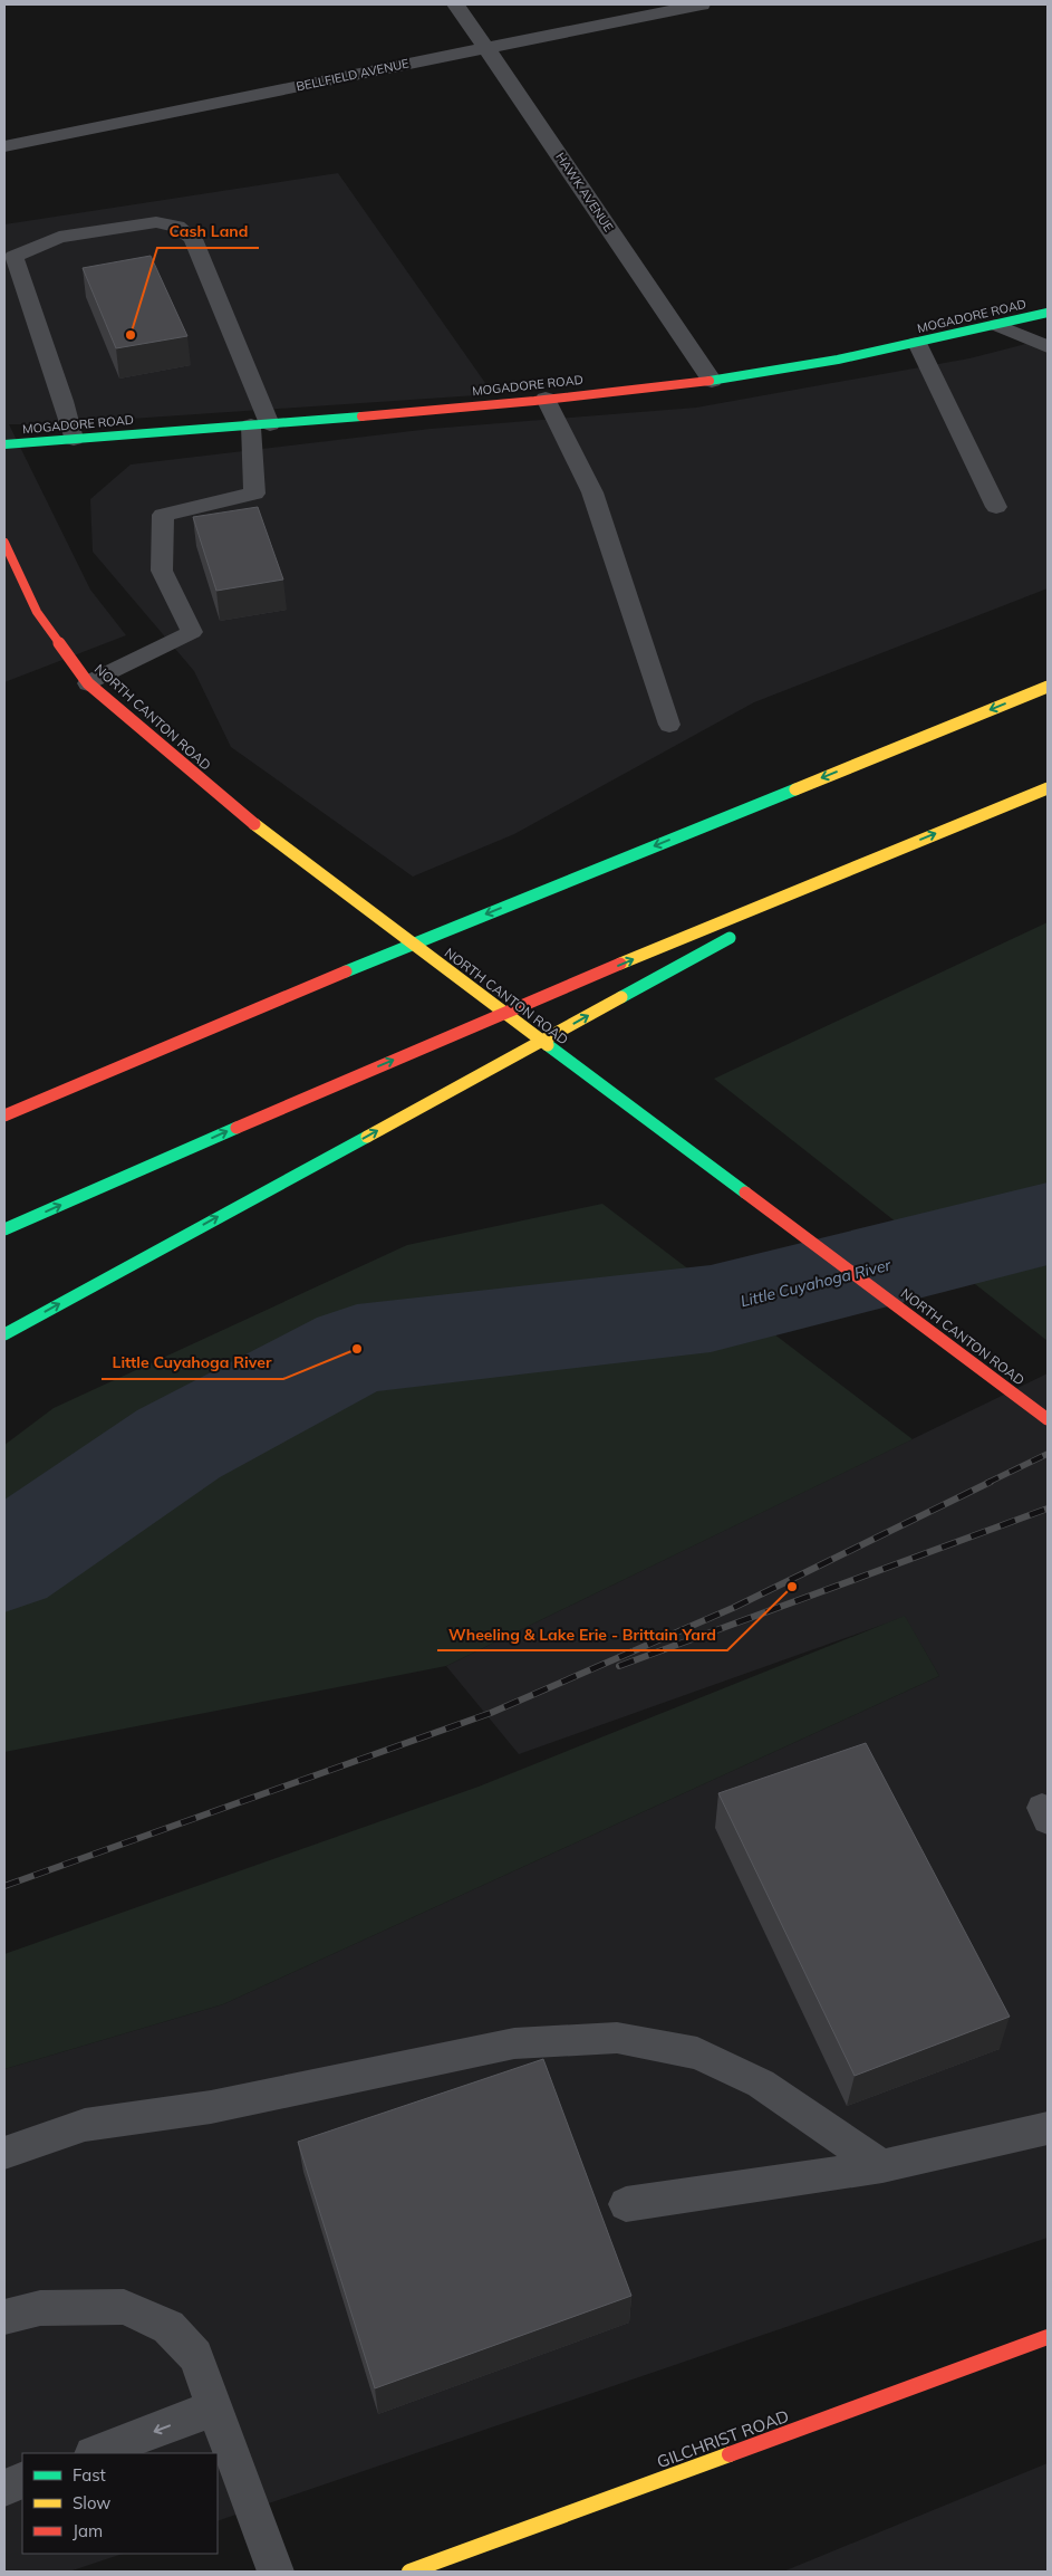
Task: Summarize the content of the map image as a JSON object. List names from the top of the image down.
{
  "streets": {
    "main road": ["MOGADORE ROAD", "NORTH CANTON ROAD", "GILCHRIST ROAD"],
    "street": ["BELLFIELD AVENUE", "HAWK AVENUE"]
  },
  "crossings": [
    ["BELLFIELD AVENUE", "HAWK AVENUE"],
    ["HAWK AVENUE", "MOGADORE ROAD"]
  ],
  "water": ["Little Cuyahoga River"],
  "places": ["Cash Land", "Little Cuyahoga River", "Wheeling & Lake Erie - Brittain Yard"],
  "legend": ["Fast", "Slow", "Jam"]
}
